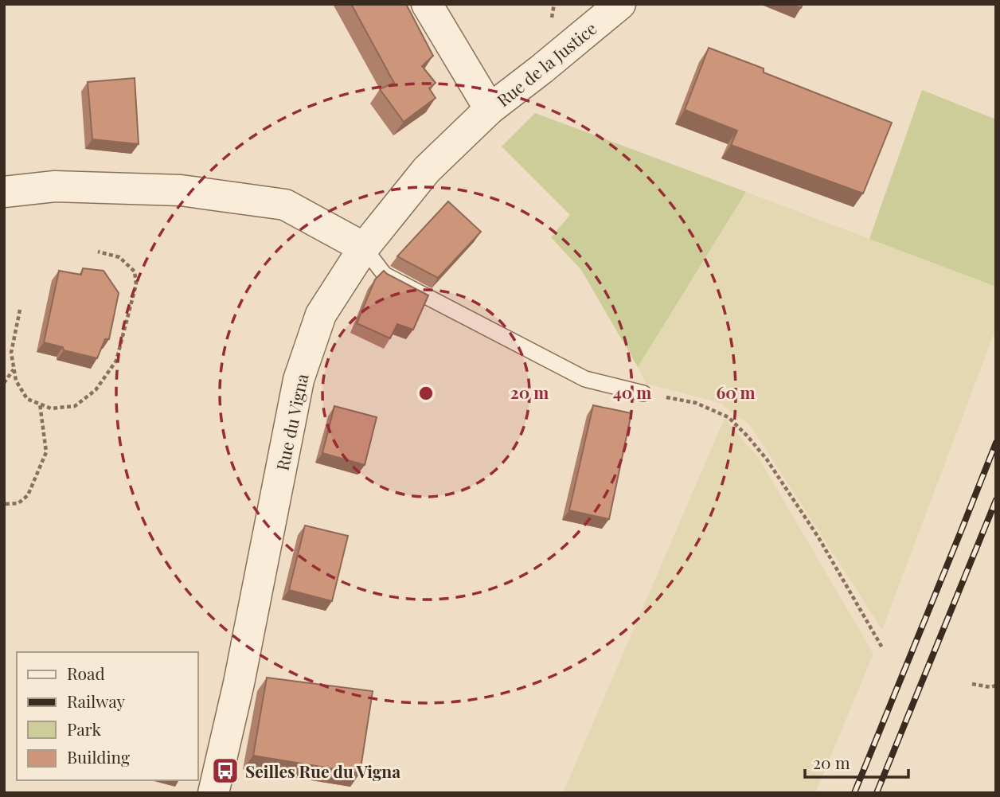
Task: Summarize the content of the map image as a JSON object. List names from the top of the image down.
{
  "streets": {
    "street": ["Rue de la Justice", "Rue du Vigna"]
  },
  "crossings": [
    ["Rue de la Justice", "Rue du Vigna"]
  ],
  "places": {
    "bus stop": ["Seilles Rue du Vigna"]
  },
  "legend": [
    "Road",
    "Railway",
    "Park",
    "Building"
  ],
  "scale_bar": "20 m",
  "rings": ["20 m", "40 m", "60 m"]
}
